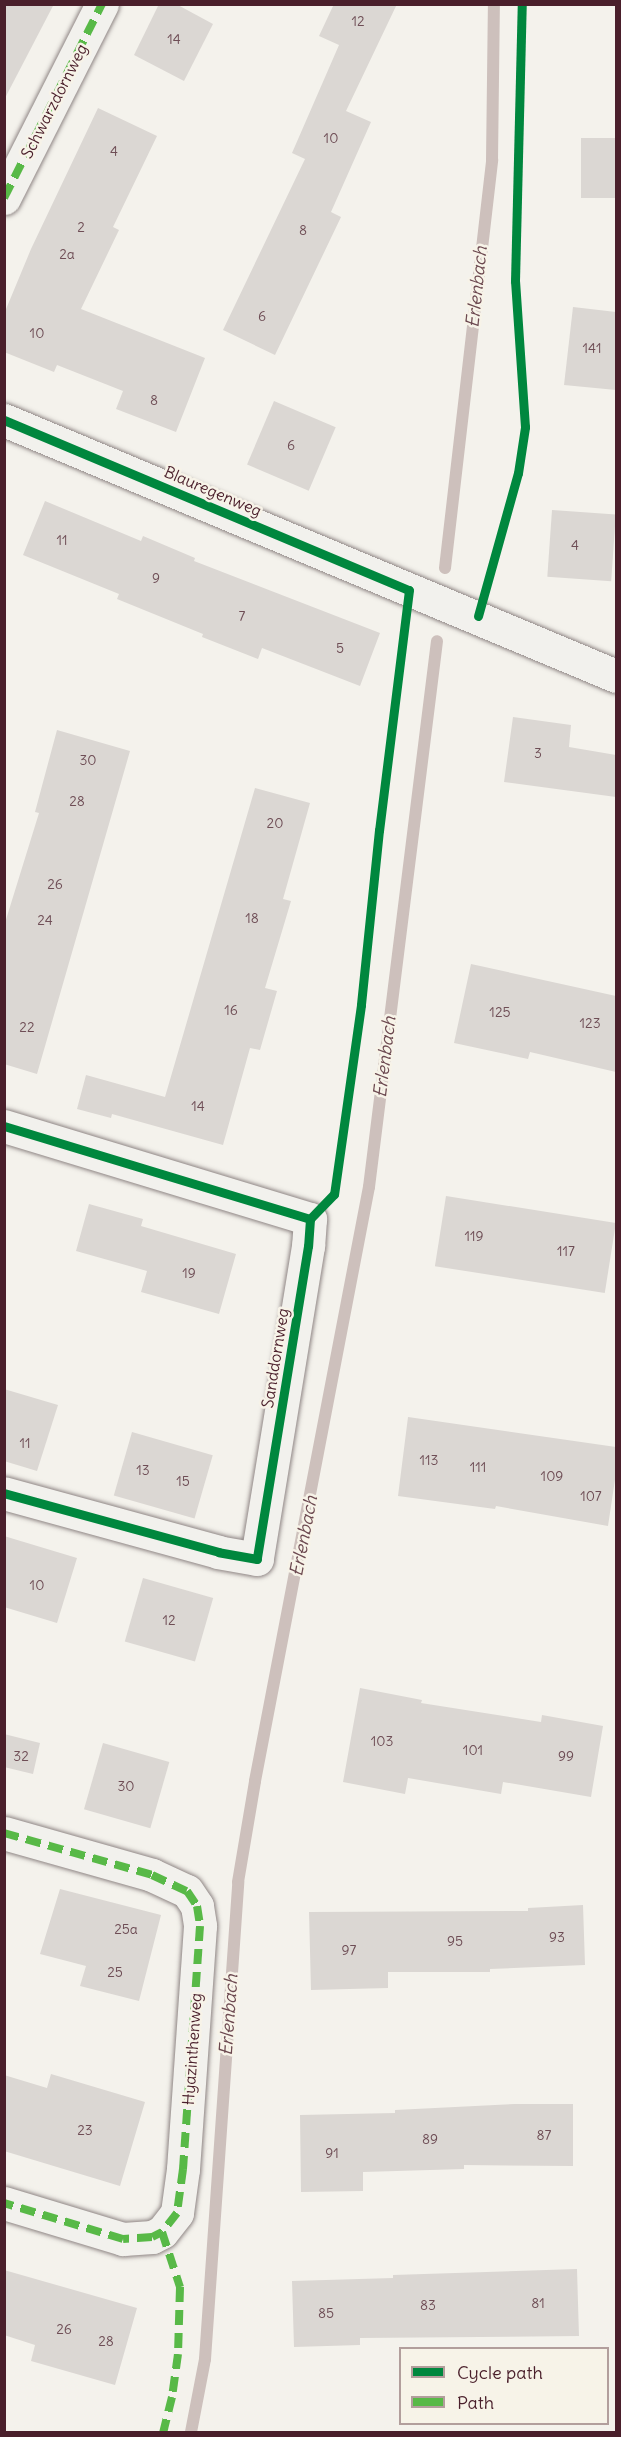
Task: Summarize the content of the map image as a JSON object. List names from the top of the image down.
{
  "streets": {
    "street": [
      "Schwarzdornweg",
      "Blauregenweg",
      "Sanddornweg",
      "Hyazinthenweg"
    ]
  },
  "water": ["Erlenbach"],
  "house_numbers": [
    "12",
    "14",
    "10",
    "4",
    "2",
    "8",
    "2a",
    "6",
    "10",
    "141",
    "8",
    "6",
    "11",
    "4",
    "9",
    "7",
    "5",
    "3",
    "30",
    "28",
    "20",
    "26",
    "18",
    "24",
    "16",
    "125",
    "123",
    "22",
    "14",
    "119",
    "117",
    "19",
    "11",
    "113",
    "111",
    "13",
    "109",
    "15",
    "107",
    "10",
    "12",
    "103",
    "101",
    "32",
    "99",
    "30",
    "25a",
    "93",
    "95",
    "97",
    "25",
    "23",
    "87",
    "89",
    "91",
    "81",
    "83",
    "85",
    "26",
    "28"
  ],
  "legend": ["Cycle path", "Path"]
}
